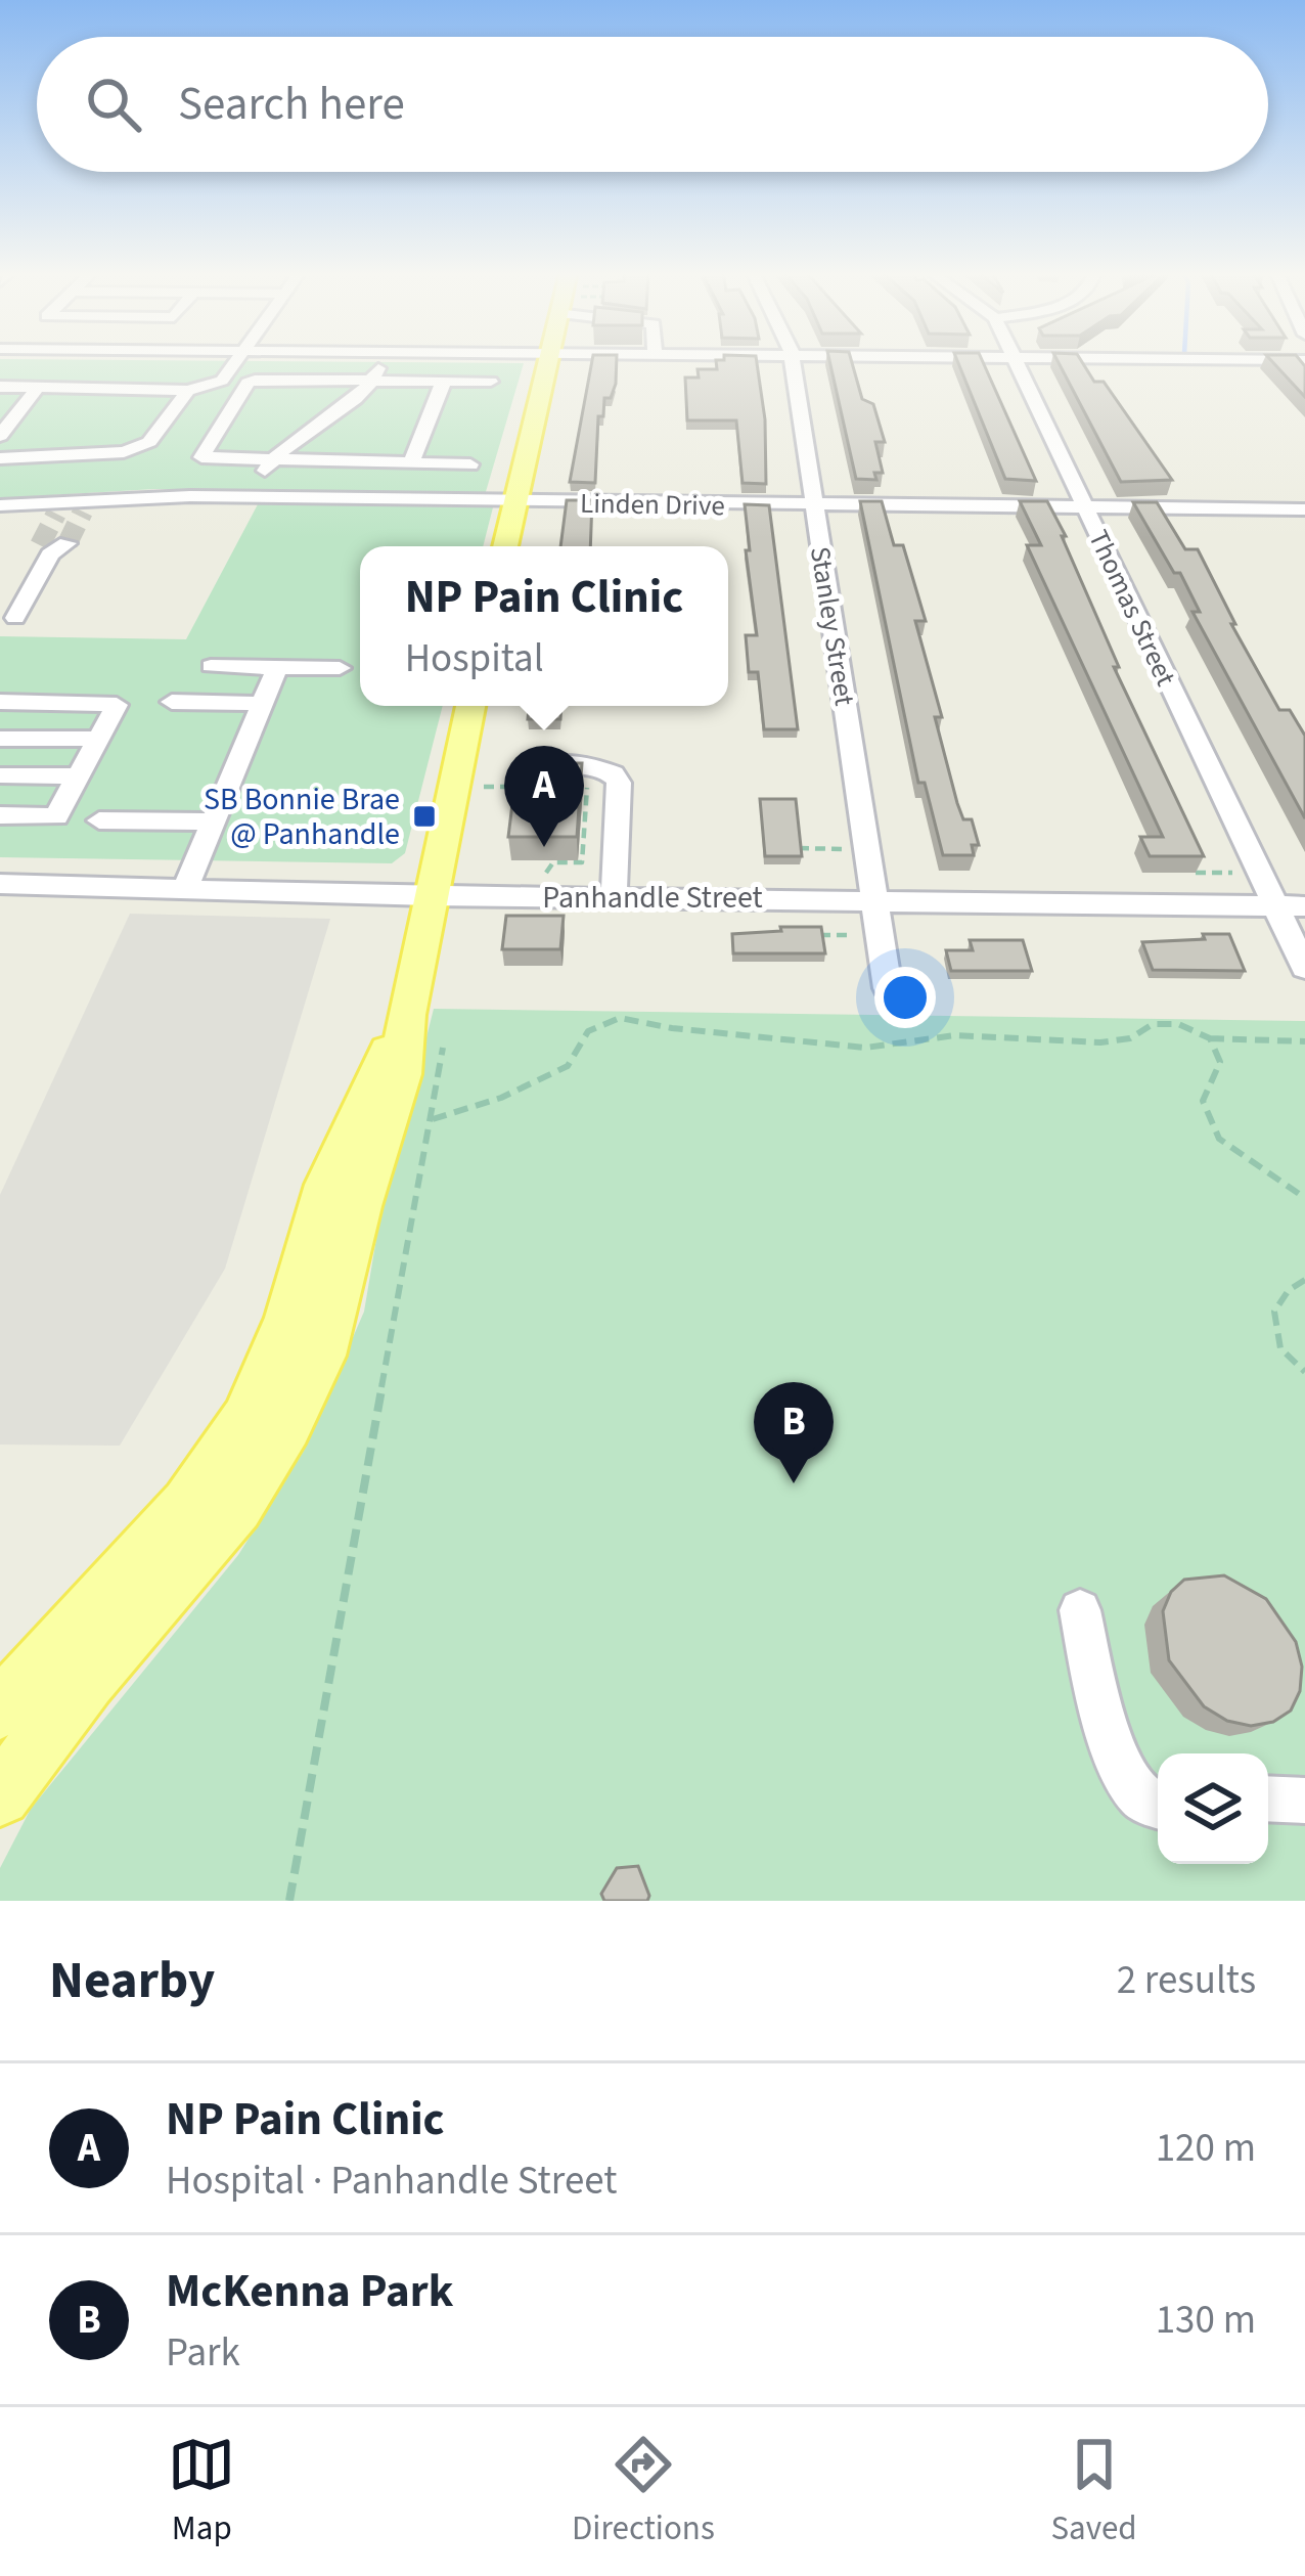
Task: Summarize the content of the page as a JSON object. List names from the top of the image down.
{
  "streets": {
    "street": [
      "Linden Drive",
      "Thomas Street",
      "Stanley Street",
      "Panhandle Street"
    ]
  },
  "crossings": [
    ["Linden Drive", "Thomas Street"],
    ["Linden Drive", "Stanley Street"],
    ["Thomas Street", "Panhandle Street"],
    ["Stanley Street", "Panhandle Street"]
  ],
  "places": {
    "transit": ["SB Bonnie Brae @ Panhandle"]
  },
  "page": {
    "search": "Search here",
    "popup": ["NP Pain Clinic", "Hospital"],
    "pins": ["A", "B"],
    "heading": ["Nearby", "2 results"],
    "list": [
      {
        "mark": "A",
        "name": "NP Pain Clinic",
        "note": "Hospital · Panhandle Street",
        "value": "120 m"
      },
      {
        "mark": "B",
        "name": "McKenna Park",
        "note": "Park",
        "value": "130 m"
      }
    ],
    "nav": ["Map", "Directions", "Saved"]
  }
}
